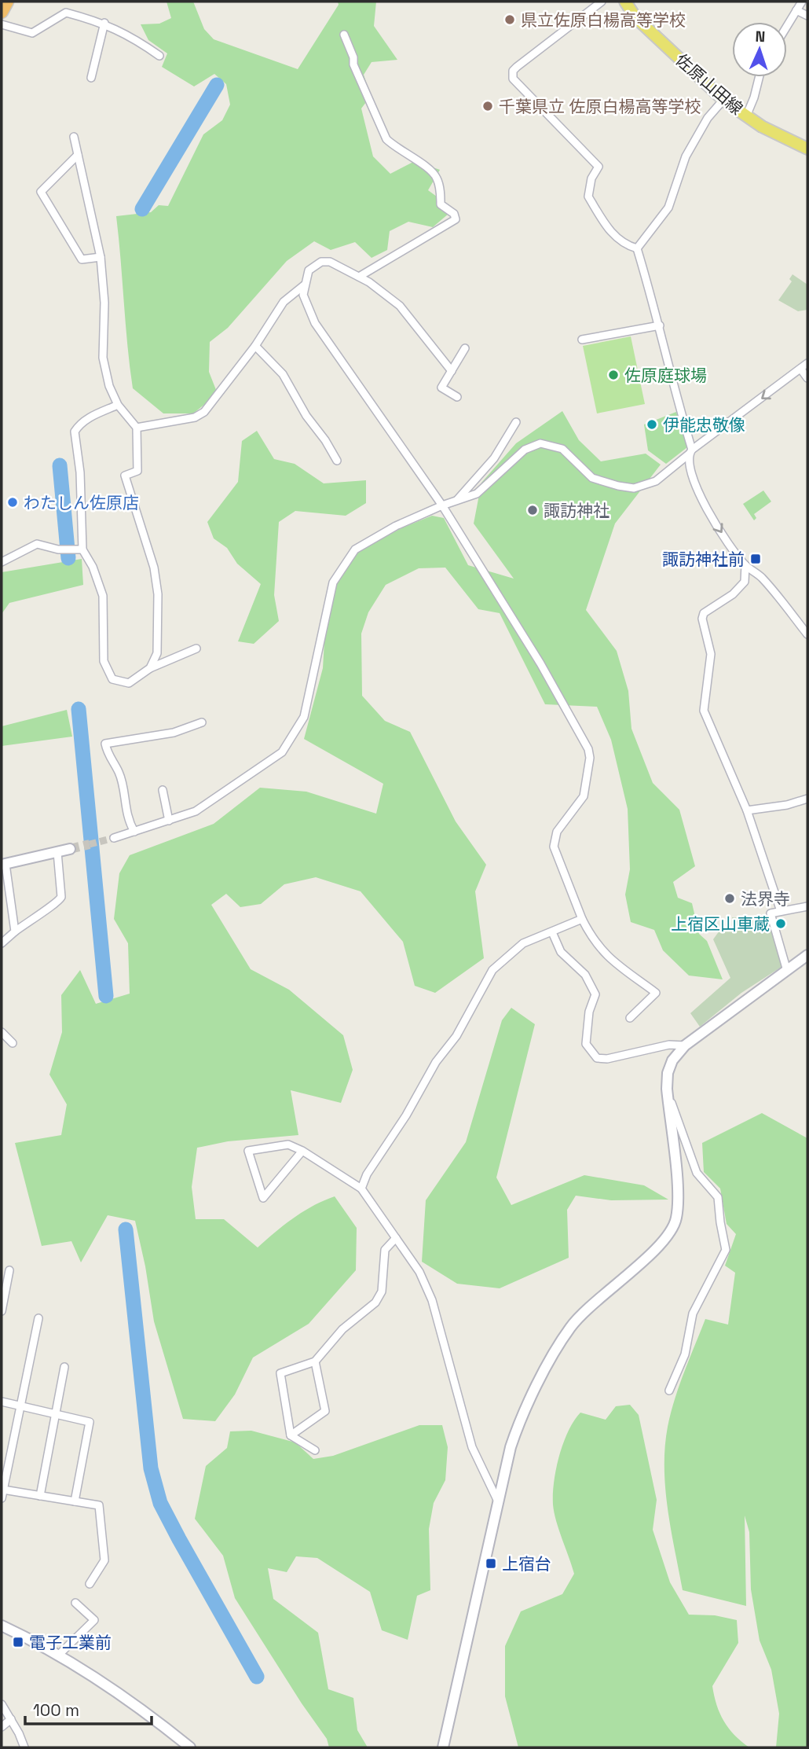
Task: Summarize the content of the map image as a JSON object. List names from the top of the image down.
{
  "streets": {
    "main road": ["佐原山田線"]
  },
  "places": {
    "other": [
      "県立佐原白楊高等学校",
      "千葉県立 佐原白楊高等学校",
      "佐原庭球場",
      "伊能忠敬像",
      "わたしん佐原店",
      "諏訪神社",
      "法界寺",
      "上宿区山車蔵"
    ],
    "transit": ["諏訪神社前", "上宿台", "電子工業前"]
  },
  "scale_bar": "100 m",
  "north": "top"
}
